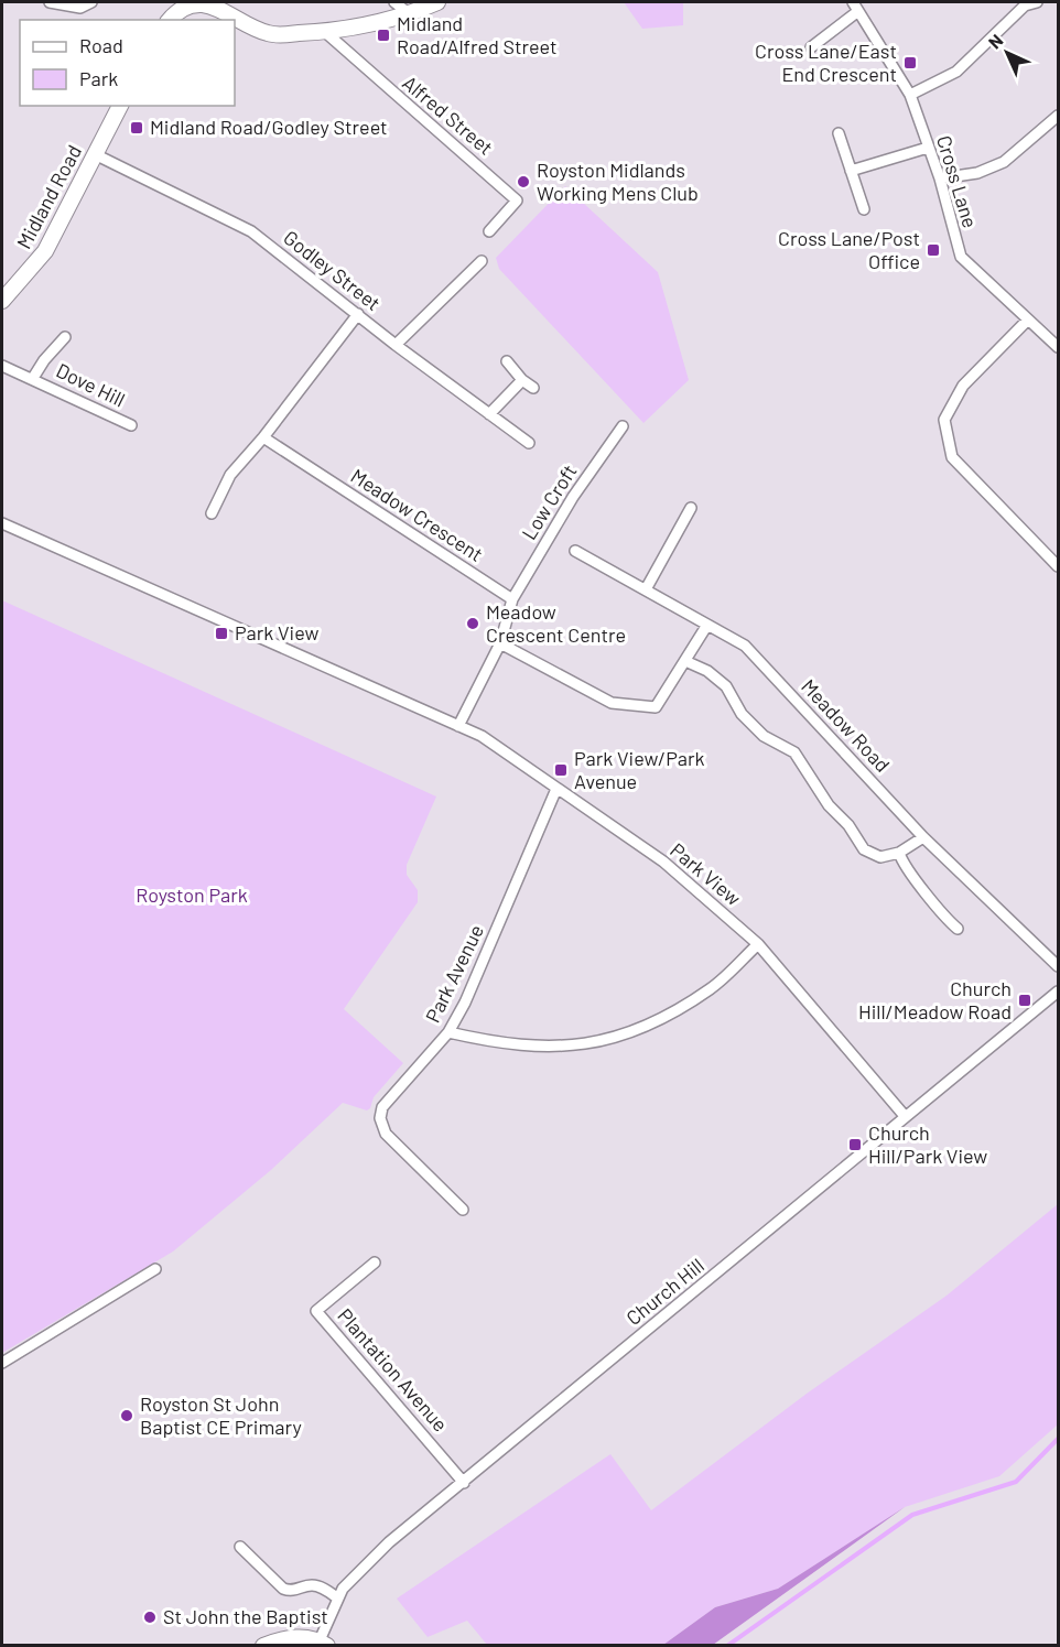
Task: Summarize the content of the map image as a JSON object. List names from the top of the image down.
{
  "streets": {
    "main road": ["Midland Road"],
    "street": [
      "Alfred Street",
      "Cross Lane",
      "Godley Street",
      "Dove Hill",
      "Low Croft",
      "Meadow Crescent",
      "Meadow Road",
      "Park View",
      "Park Avenue",
      "Church Hill",
      "Plantation Avenue"
    ]
  },
  "crossings": [
    ["Midland Road", "Godley Street"],
    ["Low Croft", "Meadow Crescent"],
    ["Park View", "Park Avenue"],
    ["Park View", "Church Hill"],
    ["Church Hill", "Plantation Avenue"]
  ],
  "parks": ["Royston Park"],
  "places": {
    "transit": [
      "Midland Road/Alfred Street",
      "Cross Lane/East End Crescent",
      "Midland Road/Godley Street",
      "Cross Lane/Post Office",
      "Park View",
      "Park View/Park Avenue",
      "Church Hill/Meadow Road",
      "Church Hill/Park View"
    ],
    "other": [
      "Royston Midlands Working Mens Club",
      "Meadow Crescent Centre",
      "Royston St John Baptist CE Primary",
      "St John the Baptist"
    ]
  },
  "legend": ["Road", "Park"],
  "north": "top left"
}
